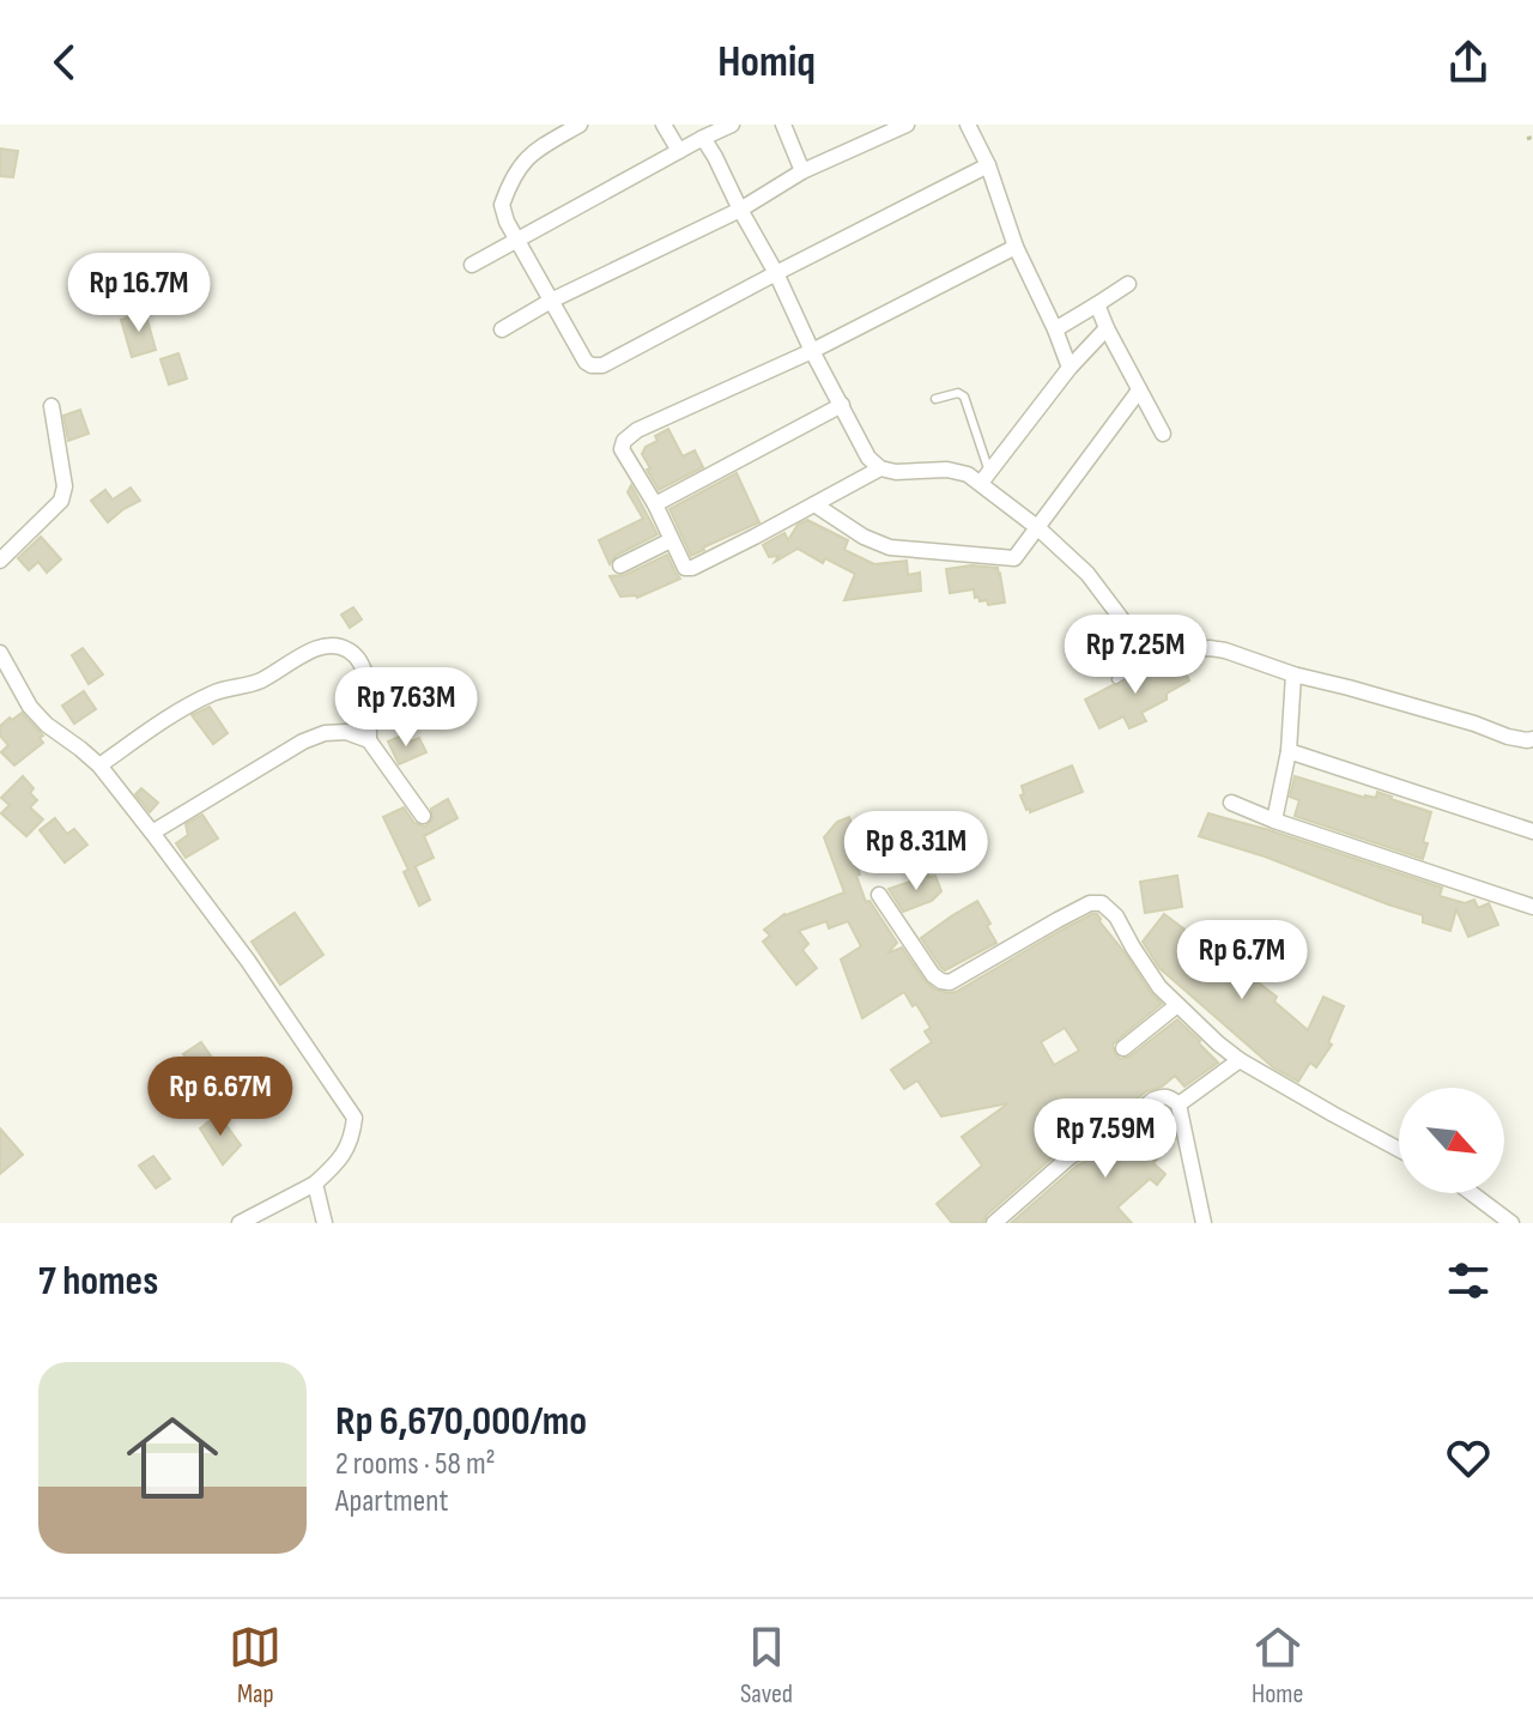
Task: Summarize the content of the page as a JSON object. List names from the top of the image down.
{
  "north": "bottom right",
  "page": {
    "header": "Homiq",
    "price": [
      "Rp 16.7M",
      "Rp 7.25M",
      "Rp 7.63M",
      "Rp 8.31M",
      "Rp 6.7M",
      "Rp 6.67M",
      "Rp 7.59M"
    ],
    "heading": "7 homes",
    "list": [
      {
        "name": "Rp 6,670,000/mo",
        "note": "2 rooms · 58 m² · Apartment"
      }
    ],
    "tabs": ["Map", "Saved", "Home"]
  }
}
